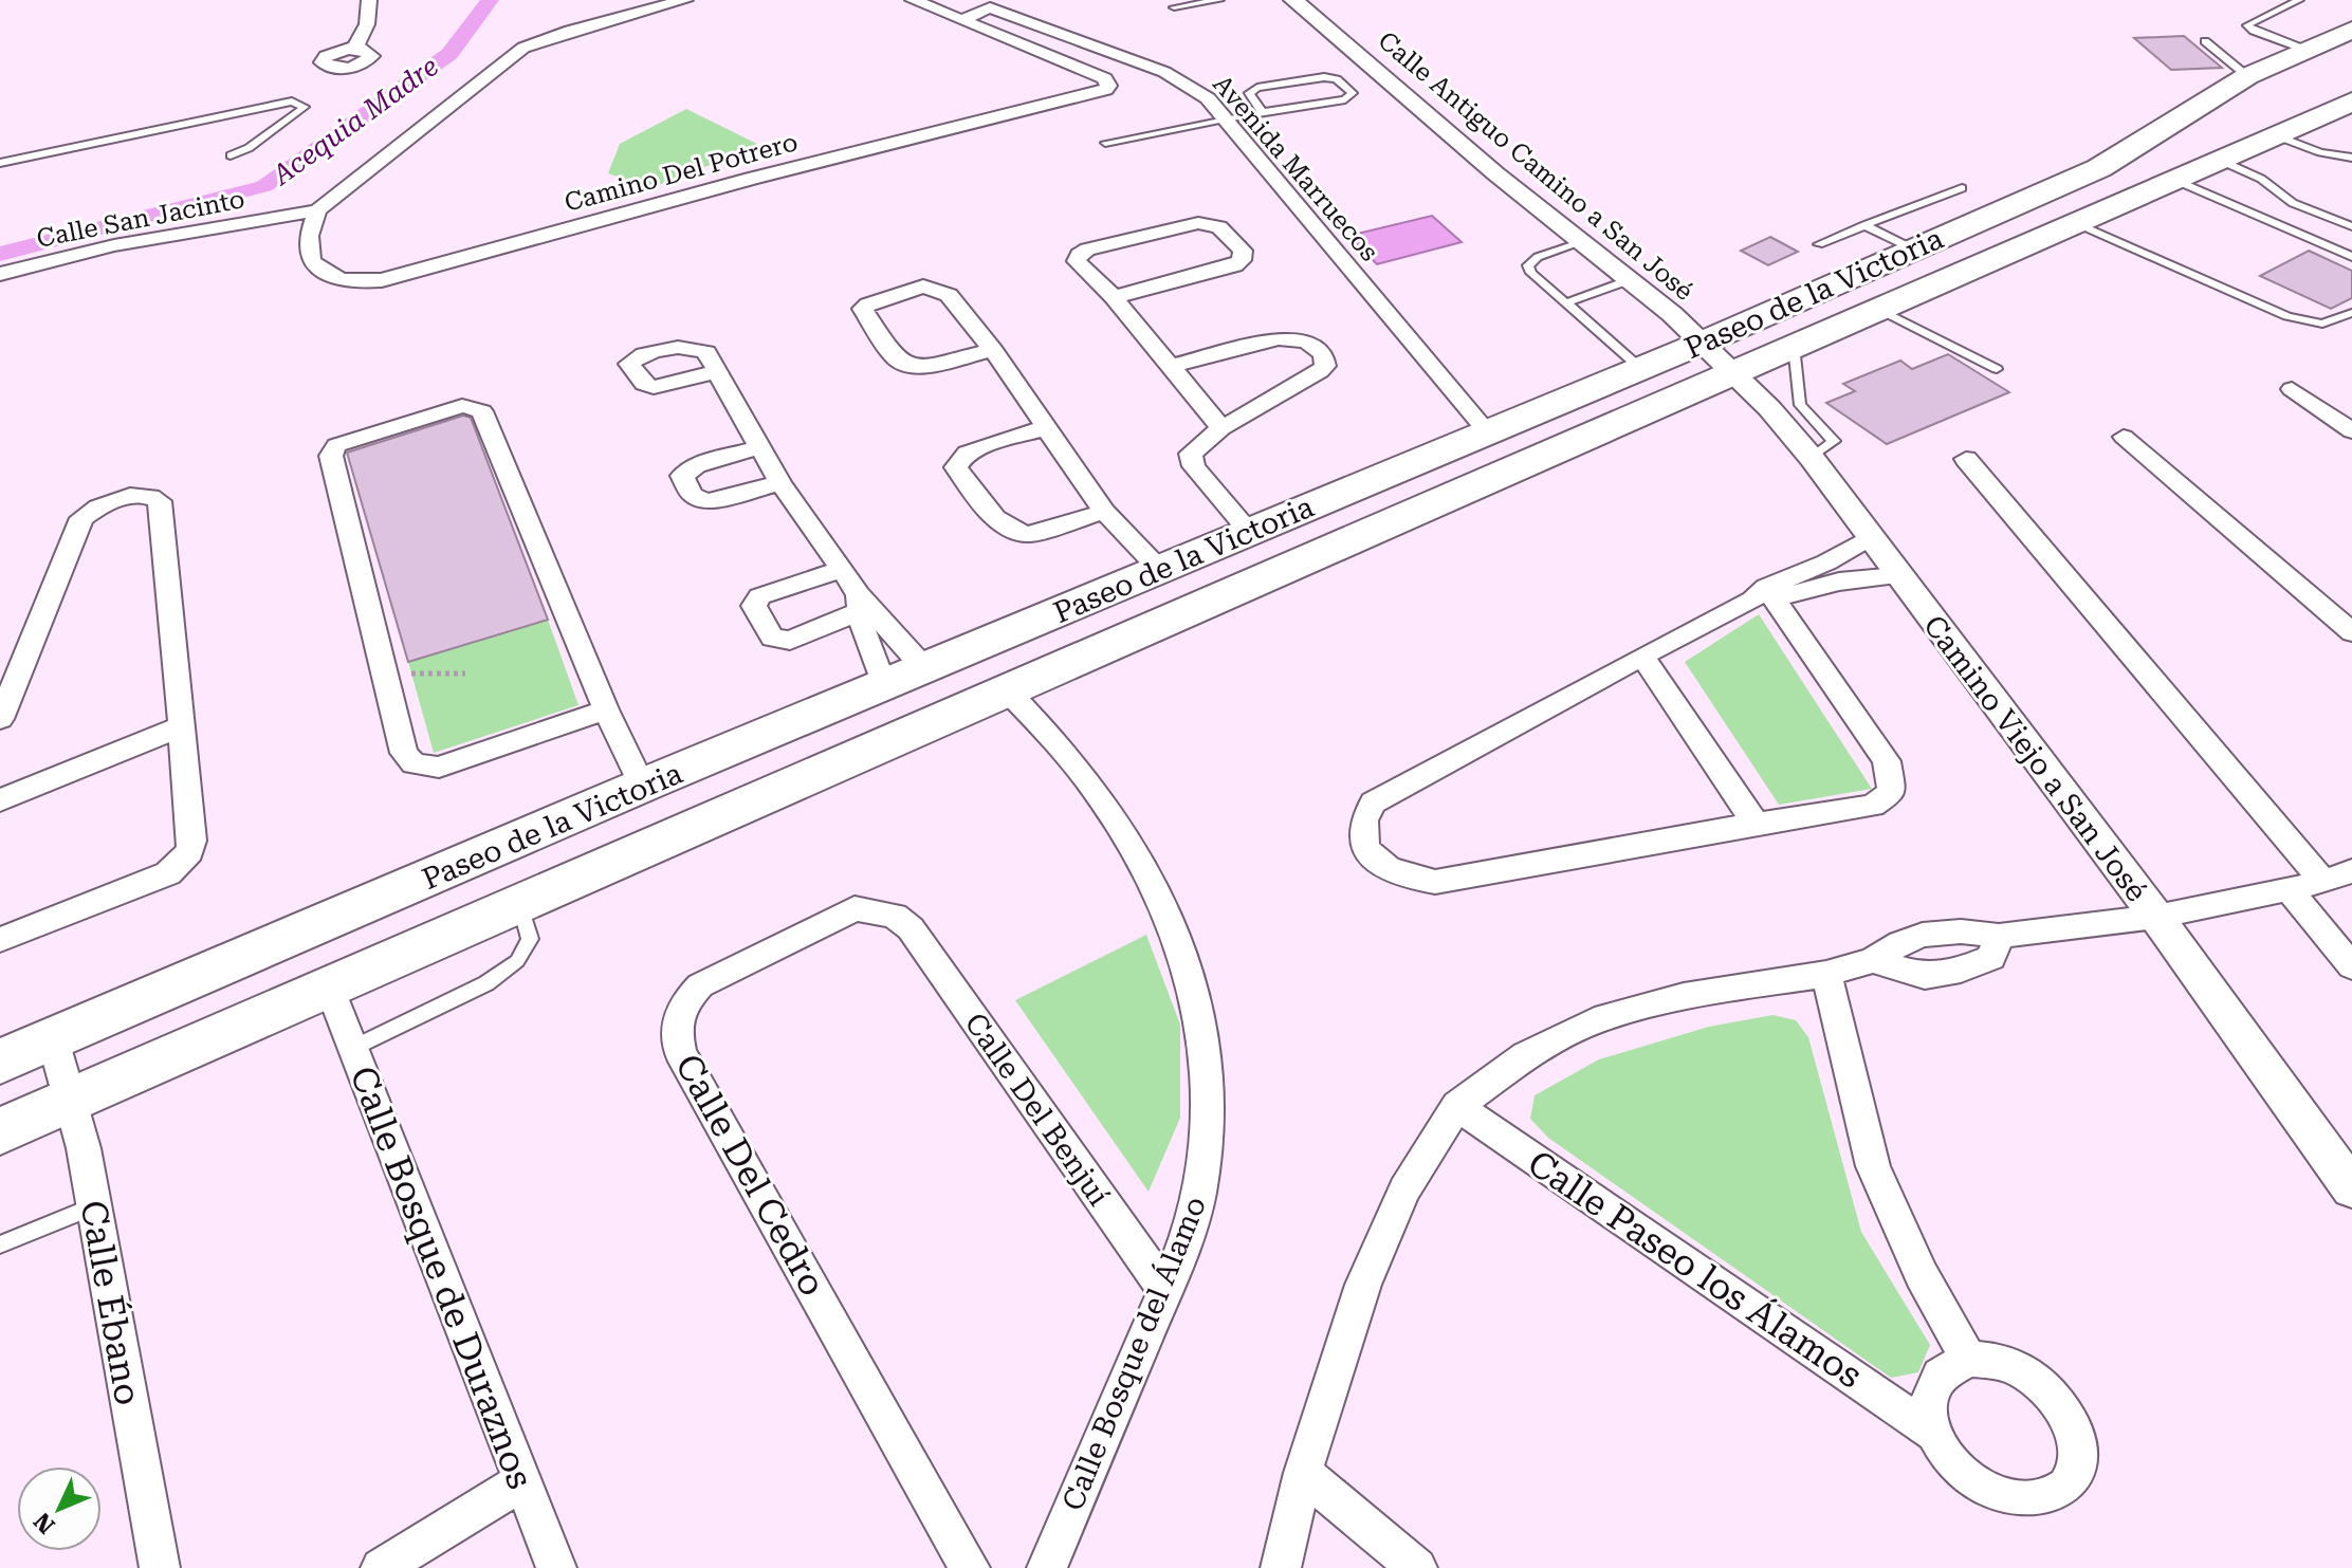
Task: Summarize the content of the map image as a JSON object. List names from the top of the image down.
{
  "streets": {
    "main road": ["Paseo de la Victoria"],
    "street": [
      "Calle Antiguo Camino a San José",
      "Avenida Marruecos",
      "Camino Del Potrero",
      "Calle San Jacinto",
      "Camino Viejo a San José",
      "Calle Del Benjuí",
      "Calle Del Cedro",
      "Calle Paseo los Álamos",
      "Calle Bosque de Duraznos",
      "Calle Ébano",
      "Calle Bosque del Álamo"
    ]
  },
  "crossings": [
    ["Calle Antiguo Camino a San José", "Paseo de la Victoria"],
    ["Calle Antiguo Camino a San José", "Camino Viejo a San José"],
    ["Avenida Marruecos", "Paseo de la Victoria"],
    ["Camino Del Potrero", "Calle San Jacinto"],
    ["Paseo de la Victoria", "Camino Viejo a San José"],
    ["Paseo de la Victoria", "Calle Bosque de Duraznos"],
    ["Paseo de la Victoria", "Calle Ébano"],
    ["Paseo de la Victoria", "Calle Bosque del Álamo"],
    ["Calle Del Benjuí", "Calle Del Cedro"],
    ["Calle Del Benjuí", "Calle Bosque del Álamo"]
  ],
  "water": ["Acequia Madre"],
  "north": "bottom left"
}
